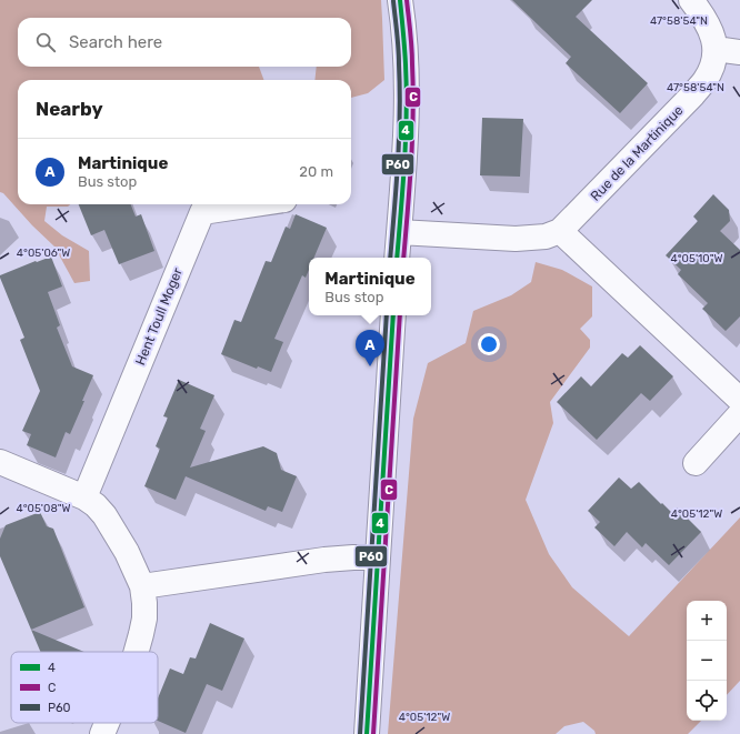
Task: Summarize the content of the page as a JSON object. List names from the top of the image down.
{
  "streets": {
    "street": ["Rue de la Martinique", "Hent Toull Moger"]
  },
  "lines": ["transit line 4", "transit line C", "transit line P60"],
  "legend": ["4", "C", "P60"],
  "page": {
    "search": "Search here",
    "heading": "Nearby",
    "list": [
      {
        "mark": "A",
        "name": "Martinique",
        "note": "Bus stop",
        "value": "20 m"
      }
    ],
    "popup": ["Martinique", "Bus stop"],
    "pins": "A",
    "map_buttons": ["+", "−"]
  },
  "coordinates": [
    "47°58'54\"N",
    "4°05'06\"W",
    "4°05'10\"W",
    "4°05'08\"W",
    "4°05'12\"W"
  ]
}
